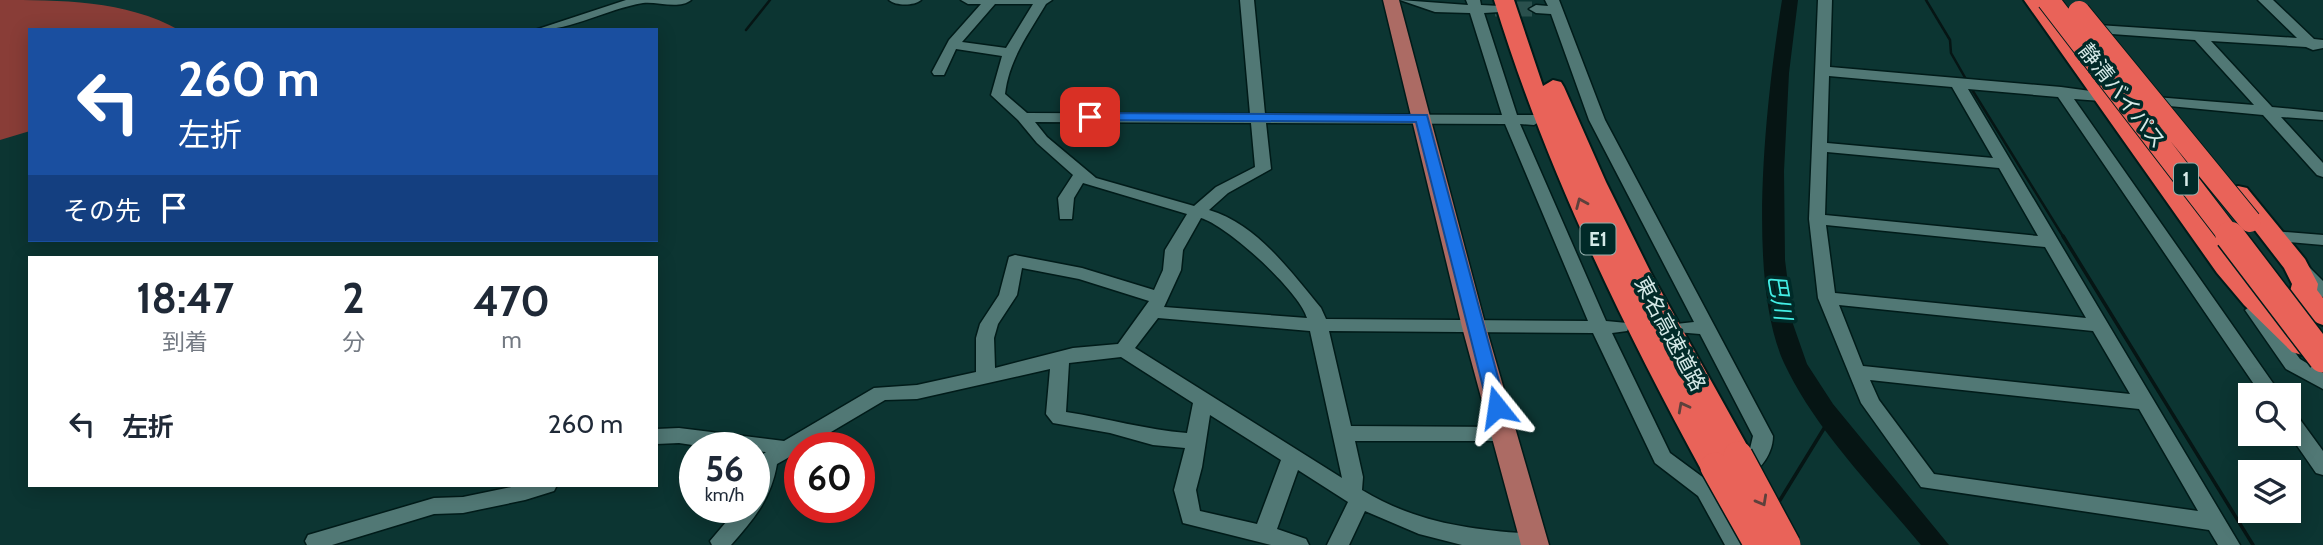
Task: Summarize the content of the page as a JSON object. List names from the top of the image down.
{
  "streets": {
    "highway": [
      "静清バイパス",
      "1",
      "E1",
      "東名高速道路"
    ]
  },
  "water": ["巴川"],
  "page": {
    "turn": ["260 m", "左折"],
    "then": "その先",
    "eta": [
      "18:47",
      "到着",
      "2",
      "分",
      "470",
      "m"
    ],
    "list": [
      {
        "name": "左折",
        "value": "260 m"
      }
    ],
    "speed": "56 km/h",
    "limit": "60"
  }
}
